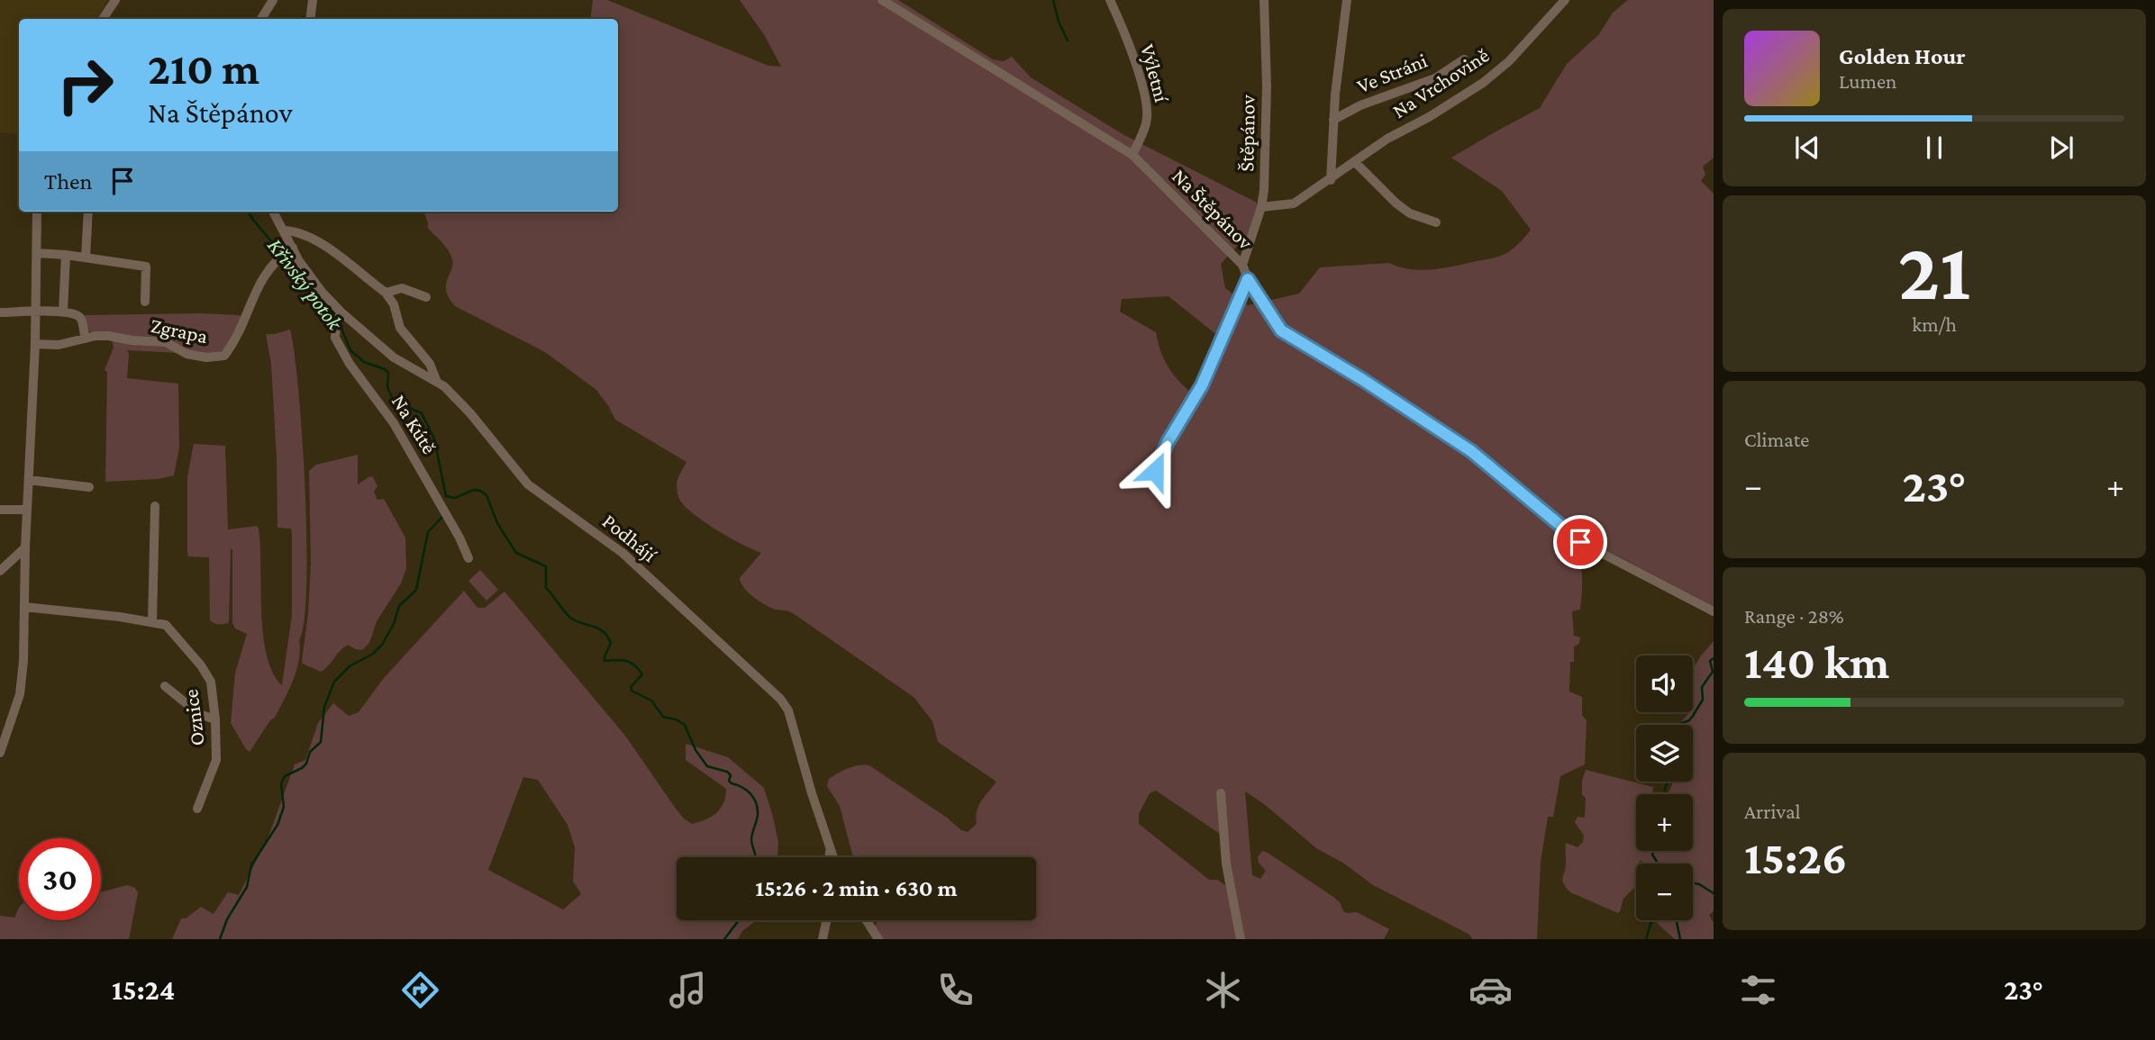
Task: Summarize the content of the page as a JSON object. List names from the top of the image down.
{
  "streets": {
    "street": [
      "Výletní",
      "Ve Stráni",
      "Na Vrchovině",
      "Štěpánov",
      "Na Štěpánov",
      "Zgrapa",
      "Na Kútě",
      "Podhájí",
      "Oznice"
    ]
  },
  "crossings": [
    ["Výletní", "Na Štěpánov"],
    ["Ve Stráni", "Na Vrchovině"],
    ["Na Vrchovině", "Štěpánov"],
    ["Štěpánov", "Na Štěpánov"],
    ["Zgrapa", "Podhájí"],
    ["Na Kútě", "Podhájí"]
  ],
  "water": ["Křivský potok"],
  "page": {
    "turn": ["210 m", "Na Štěpánov"],
    "song": ["Golden Hour", "Lumen"],
    "then": "Then",
    "tile": [
      ["21", "km/h"],
      "Climate",
      ["Range · 28%", "140 km"],
      ["Arrival", "15:26"]
    ],
    "heat": ["−", "23°", "+"],
    "map_buttons": ["+", "−"],
    "limit": "30",
    "trip": "15:26 · 2 min · 630 m",
    "tabs": ["15:24", "23°"]
  }
}
